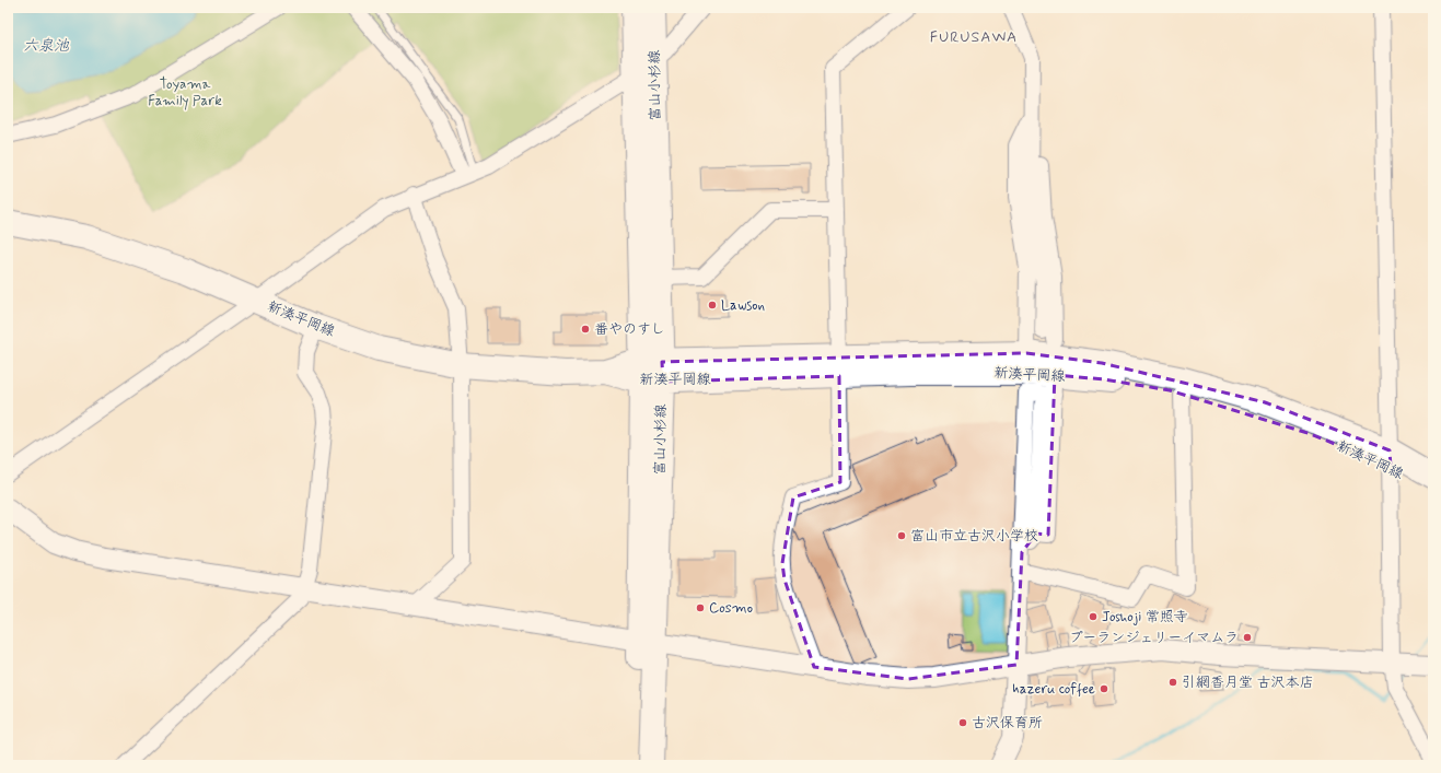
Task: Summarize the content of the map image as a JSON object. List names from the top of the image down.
{
  "streets": {
    "main road": ["富山小杉線", "新湊平岡線"]
  },
  "crossings": [
    ["富山小杉線", "新湊平岡線"]
  ],
  "districts": ["FURUSAWA"],
  "water": ["六泉池"],
  "parks": ["Toyama Family Park"],
  "places": [
    "Lawson",
    "番やのすし",
    "富山市立古沢小学校",
    "Cosmo",
    "Joshoji 常照寺",
    "ブーランジェリーイマムラ",
    "引網香月堂 古沢本店",
    "hazeru coffee",
    "古沢保育所"
  ]
}
